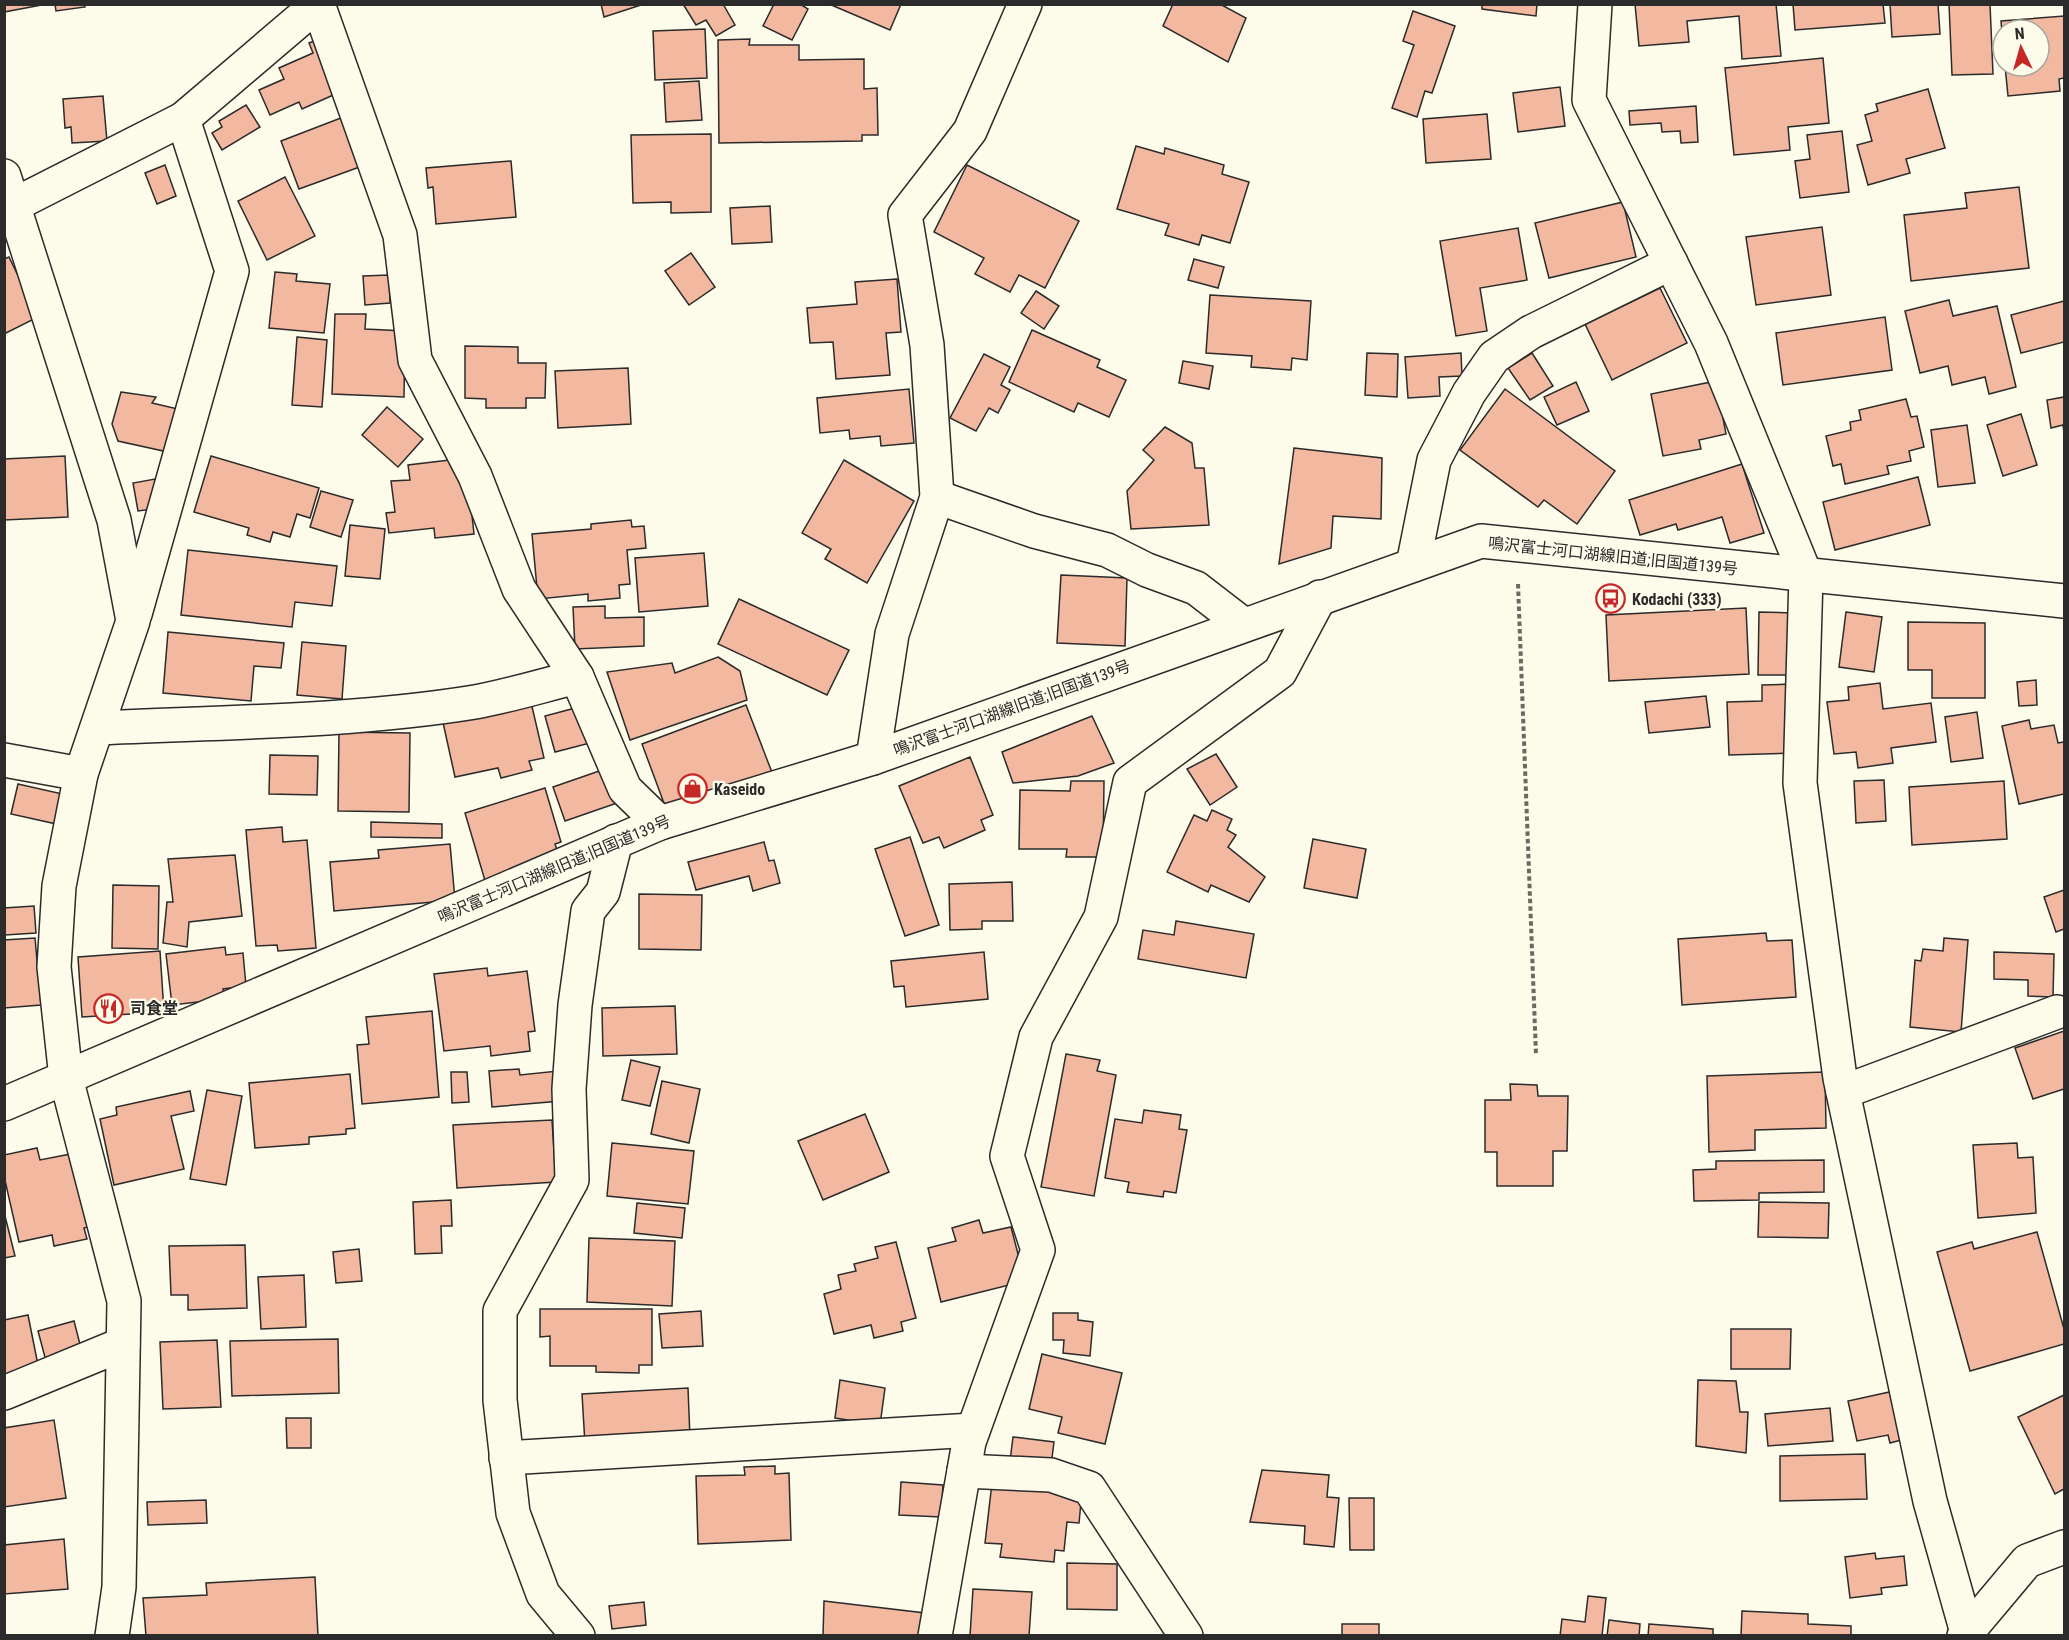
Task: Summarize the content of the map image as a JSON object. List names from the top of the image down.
{
  "streets": {
    "street": ["鳴沢富士河口湖線旧道;旧国道139号"]
  },
  "places": {
    "bus stop": ["Kodachi (333)"],
    "shop": ["Kaseido"],
    "restaurant": ["司食堂"]
  },
  "north": "top"
}
